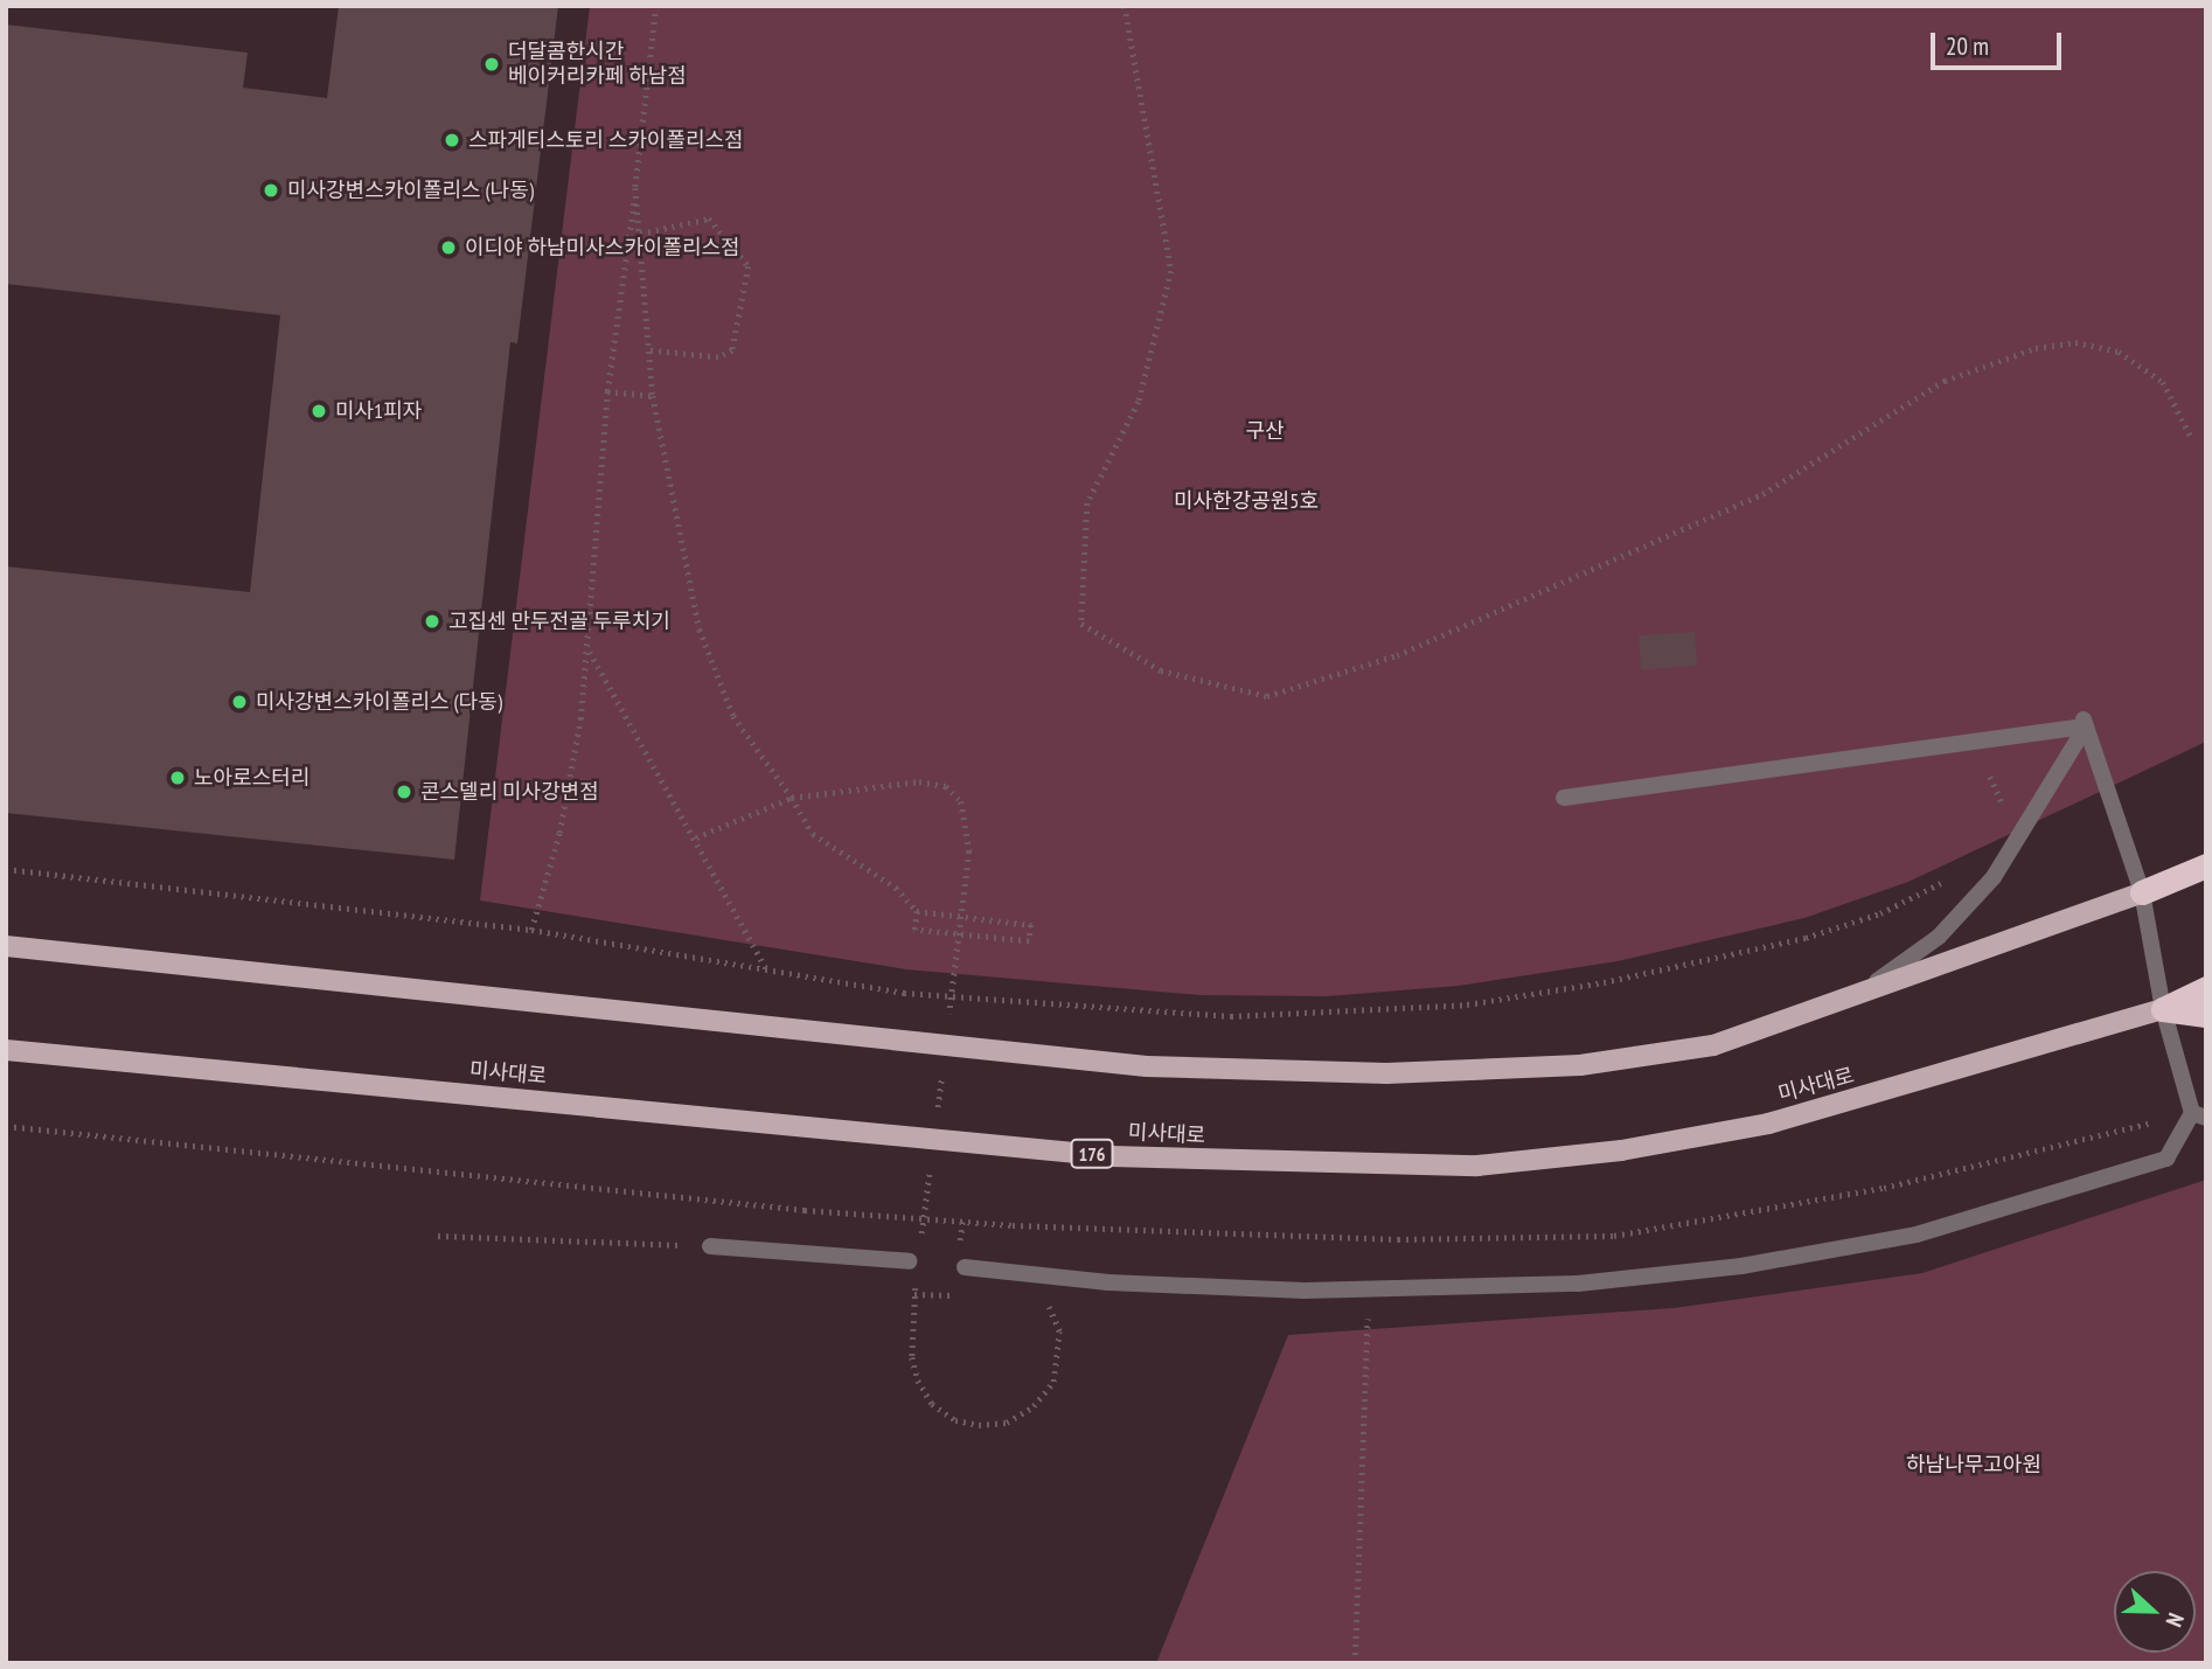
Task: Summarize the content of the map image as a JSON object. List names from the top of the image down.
{
  "streets": {
    "highway": ["176"],
    "main road": ["미사대로"]
  },
  "crossings": [
    ["미사대로", "176"]
  ],
  "parks": ["구산", "미사한강공원5호", "하남나무고아원"],
  "places": [
    "더달콤한시간 베이커리카페 하남점",
    "스파게티스토리 스카이폴리스점",
    "미사강변스카이폴리스 (나동)",
    "이디야 하남미사스카이폴리스점",
    "미사1피자",
    "고집센 만두전골 두루치기",
    "미사강변스카이폴리스 (다동)",
    "노아로스터리",
    "콘스델리 미사강변점"
  ],
  "scale_bar": "20 m",
  "north": "right"
}
